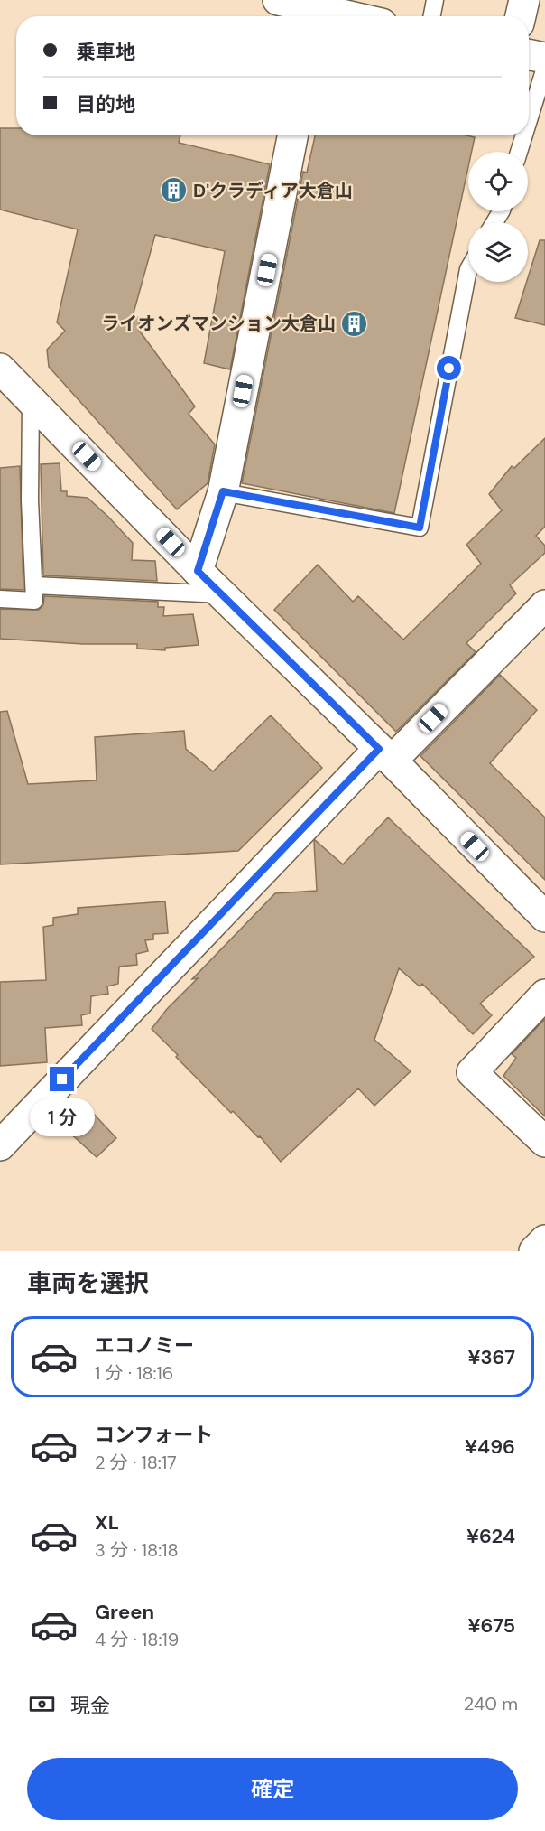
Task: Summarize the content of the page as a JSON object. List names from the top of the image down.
{
  "places": {
    "building": ["D'クラディア大倉山", "ライオンズマンション大倉山"]
  },
  "page": {
    "banner": ["乗車地", "目的地"],
    "bubble": "1 分",
    "heading": "車両を選択",
    "list": [
      {
        "name": "エコノミー",
        "note": "1 分 · 18:16",
        "value": "¥367"
      },
      {
        "name": "コンフォート",
        "note": "2 分 · 18:17",
        "value": "¥496"
      },
      {
        "name": "XL",
        "note": "3 分 · 18:18",
        "value": "¥624"
      },
      {
        "name": "Green",
        "note": "4 分 · 18:19",
        "value": "¥675"
      }
    ],
    "pay": ["現金", "240 m"],
    "buttons": "確定"
  }
}
